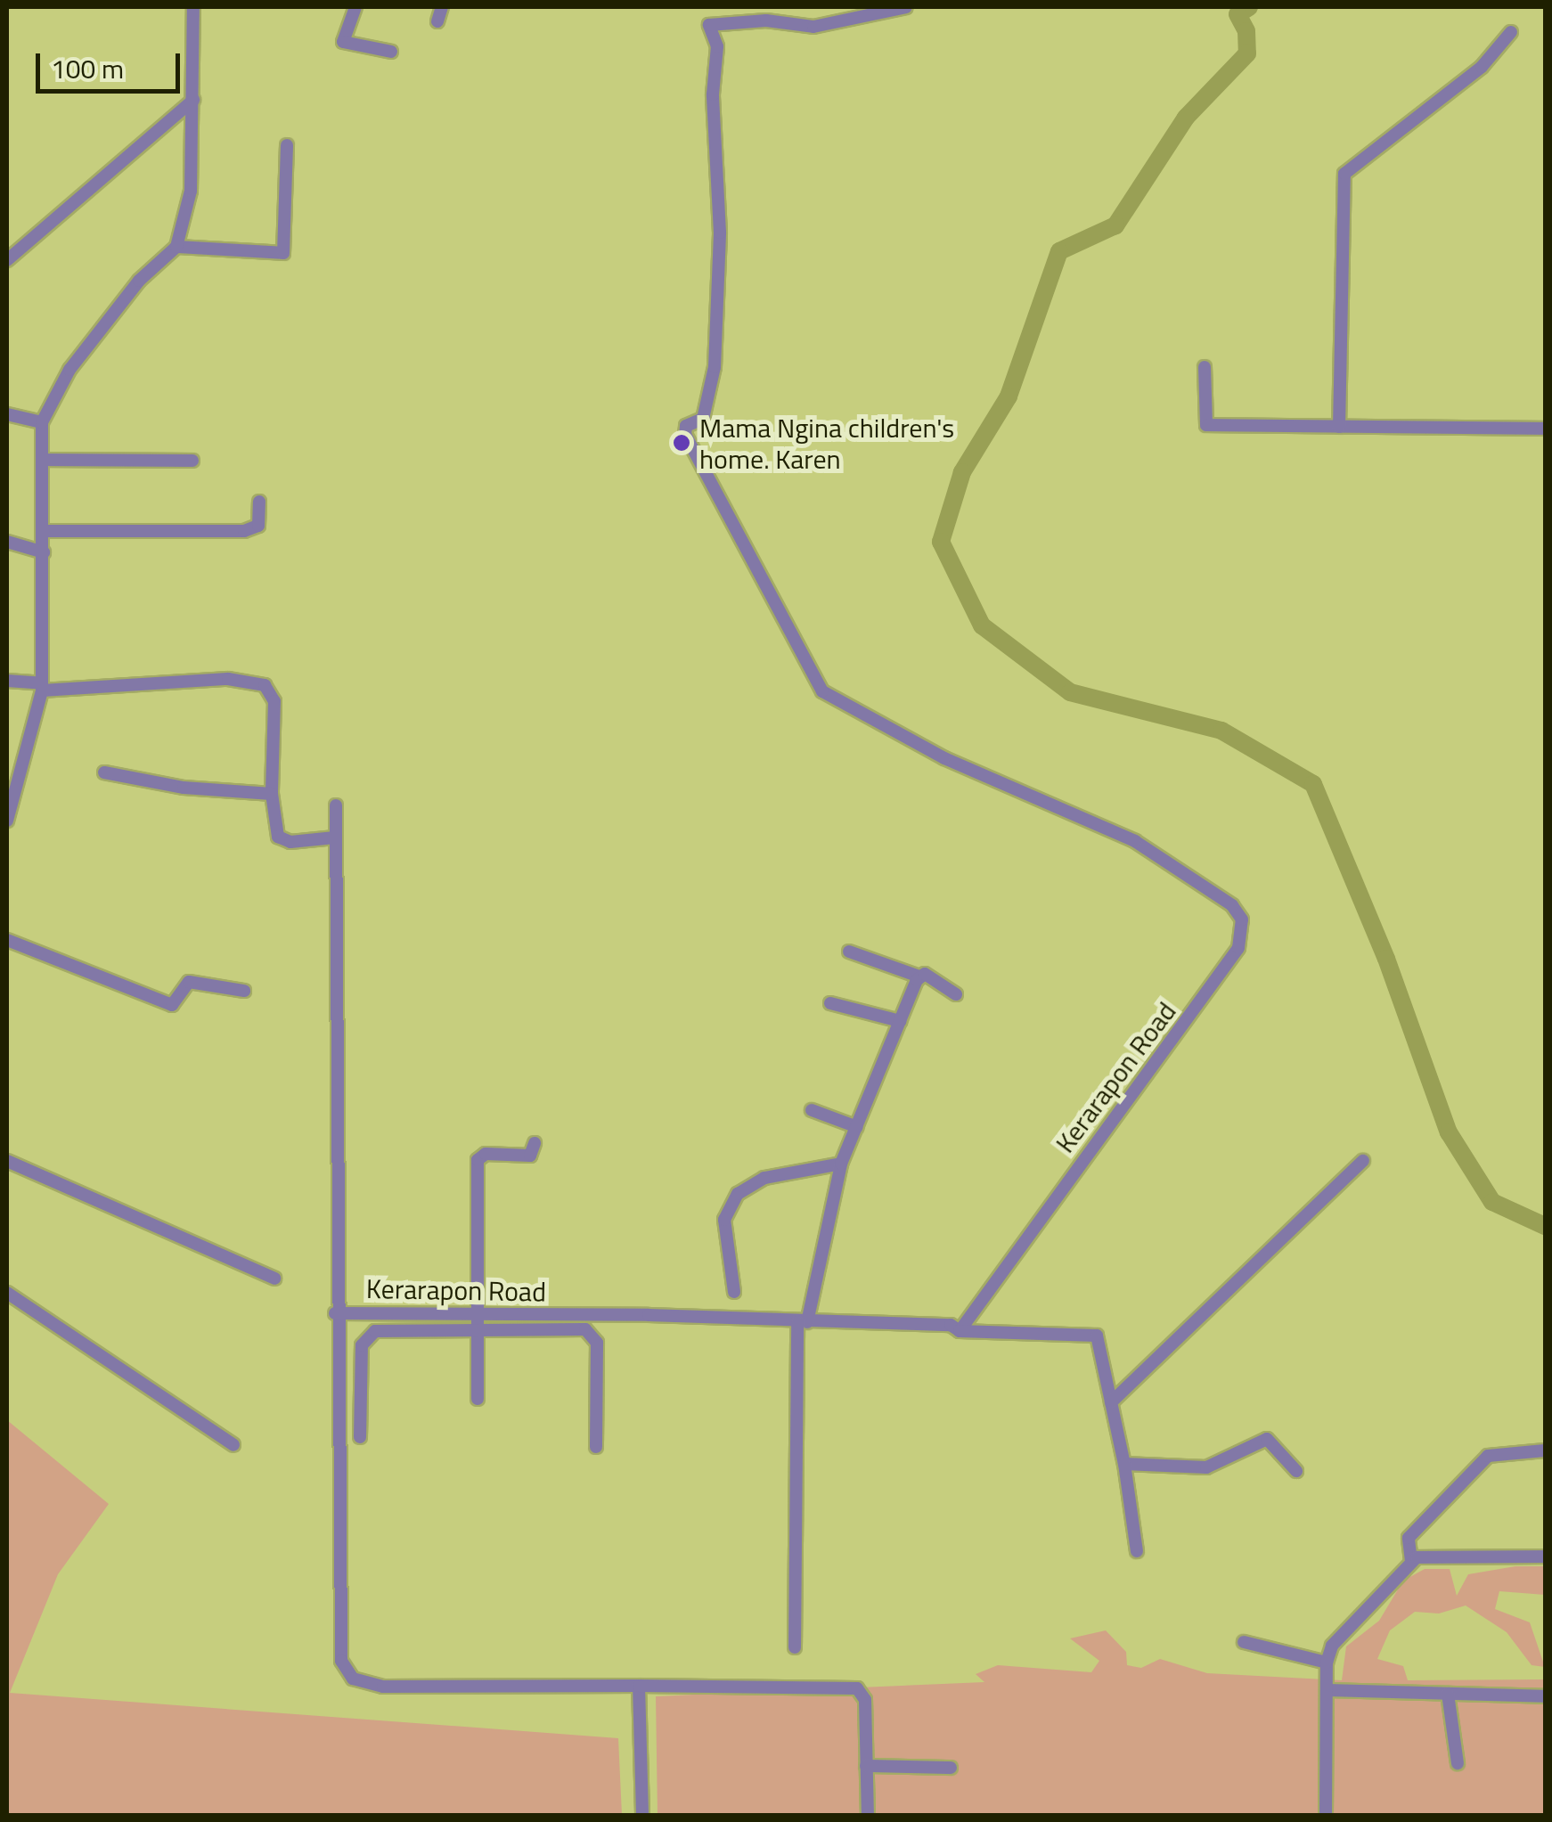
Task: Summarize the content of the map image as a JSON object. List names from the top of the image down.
{
  "streets": {
    "street": ["Kerarapon Road"]
  },
  "places": ["Mama Ngina children's home. Karen"],
  "scale_bar": "100 m"
}
